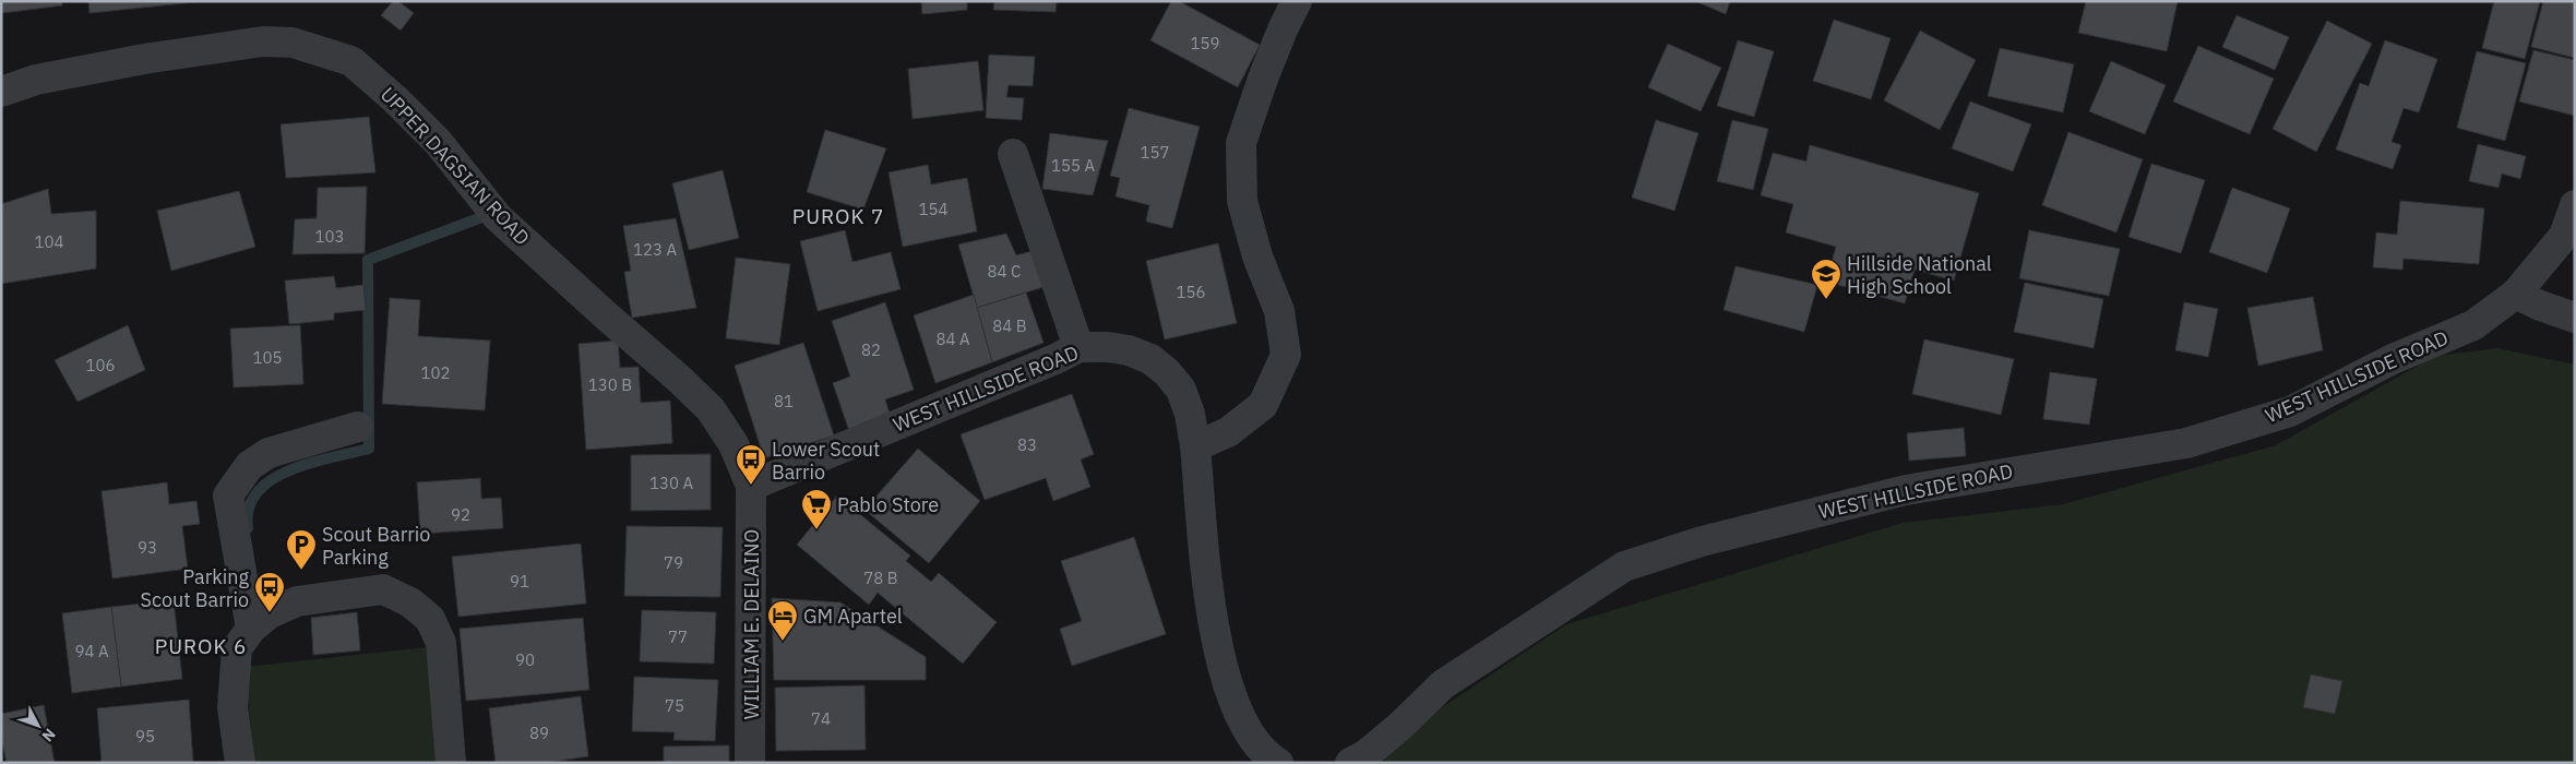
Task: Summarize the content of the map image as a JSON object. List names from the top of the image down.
{
  "streets": {
    "street": ["UPPER DAGSIAN ROAD", "WEST HILLSIDE ROAD", "WILLIAM E. DELAINO"]
  },
  "crossings": [
    ["UPPER DAGSIAN ROAD", "WEST HILLSIDE ROAD"],
    ["UPPER DAGSIAN ROAD", "WILLIAM E. DELAINO"],
    ["WEST HILLSIDE ROAD", "WILLIAM E. DELAINO"]
  ],
  "districts": ["PUROK 7", "PUROK 6"],
  "places": {
    "school or university": ["Hillside National High School"],
    "bus stop": ["Lower Scout Barrio", "Parking Scout Barrio"],
    "supermarket": ["Pablo Store"],
    "parking": ["Scout Barrio Parking"],
    "hotel": ["GM Apartel"]
  },
  "house_numbers": [
    "159",
    "157",
    "155 A",
    "154",
    "103",
    "104",
    "123 A",
    "84 C",
    "156",
    "84 B",
    "84 A",
    "82",
    "105",
    "106",
    "102",
    "130 B",
    "81",
    "83",
    "130 A",
    "92",
    "93",
    "79",
    "78 B",
    "91",
    "77",
    "94 A",
    "90",
    "75",
    "74",
    "89",
    "95"
  ],
  "north": "bottom right"
}
